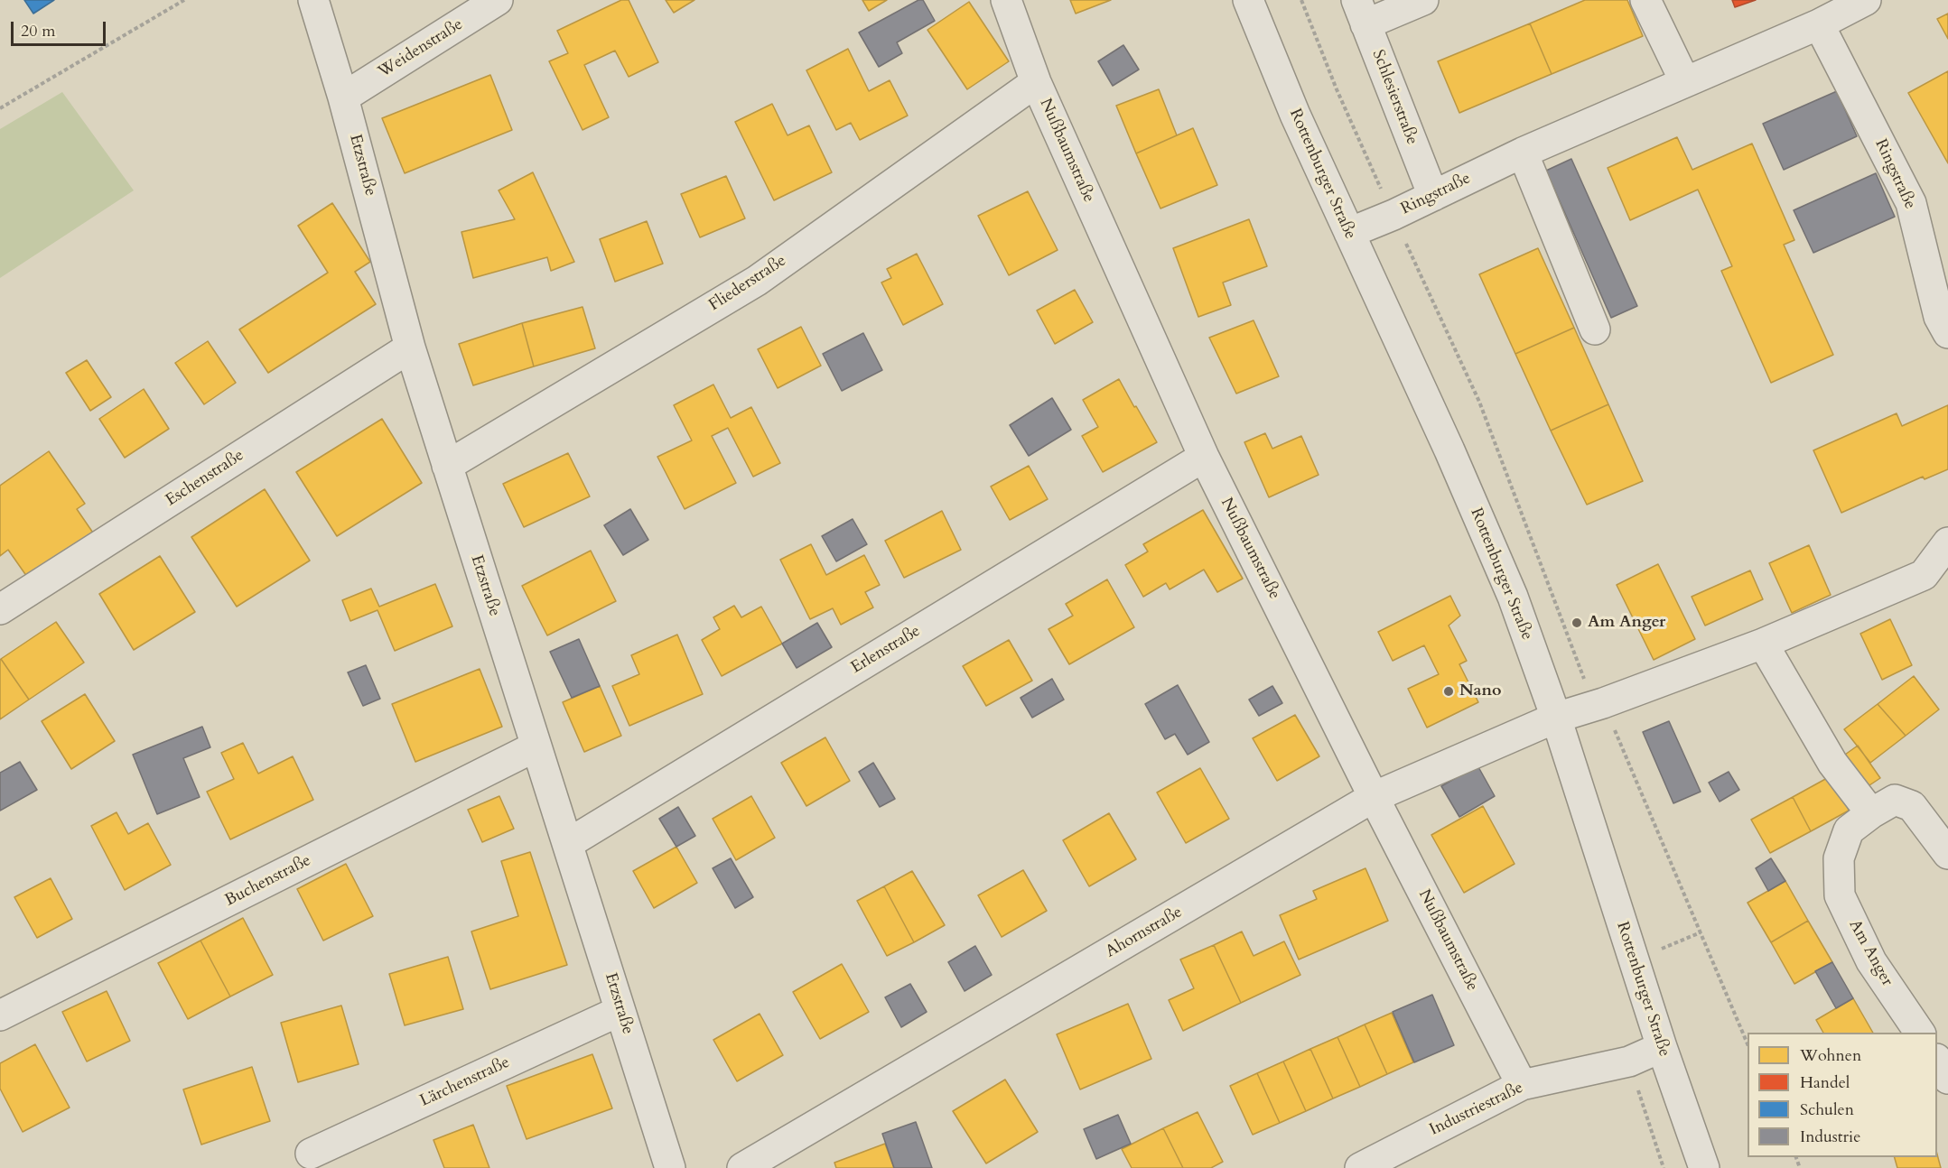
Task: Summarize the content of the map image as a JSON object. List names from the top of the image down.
{
  "streets": {
    "street": [
      "Weidenstraße",
      "Schlesierstraße",
      "Nußbaumstraße",
      "Etzstraße",
      "Rottenburger Straße",
      "Ringstraße",
      "Fliederstraße",
      "Eschenstraße",
      "Erlenstraße",
      "Buchenstraße",
      "Ahornstraße",
      "Am Anger",
      "Lärchenstraße",
      "Industriestraße"
    ]
  },
  "crossings": [
    ["Weidenstraße", "Etzstraße"],
    ["Schlesierstraße", "Ringstraße"],
    ["Nußbaumstraße", "Fliederstraße"],
    ["Nußbaumstraße", "Erlenstraße"],
    ["Nußbaumstraße", "Ahornstraße"],
    ["Nußbaumstraße", "Industriestraße"],
    ["Etzstraße", "Fliederstraße"],
    ["Etzstraße", "Eschenstraße"],
    ["Etzstraße", "Erlenstraße"],
    ["Etzstraße", "Buchenstraße"],
    ["Etzstraße", "Lärchenstraße"],
    ["Rottenburger Straße", "Ringstraße"],
    ["Rottenburger Straße", "Ahornstraße"],
    ["Rottenburger Straße", "Industriestraße"]
  ],
  "places": ["Am Anger", "Nano"],
  "legend": [
    "Wohnen",
    "Handel",
    "Schulen",
    "Industrie"
  ],
  "scale_bar": "20 m"
}
